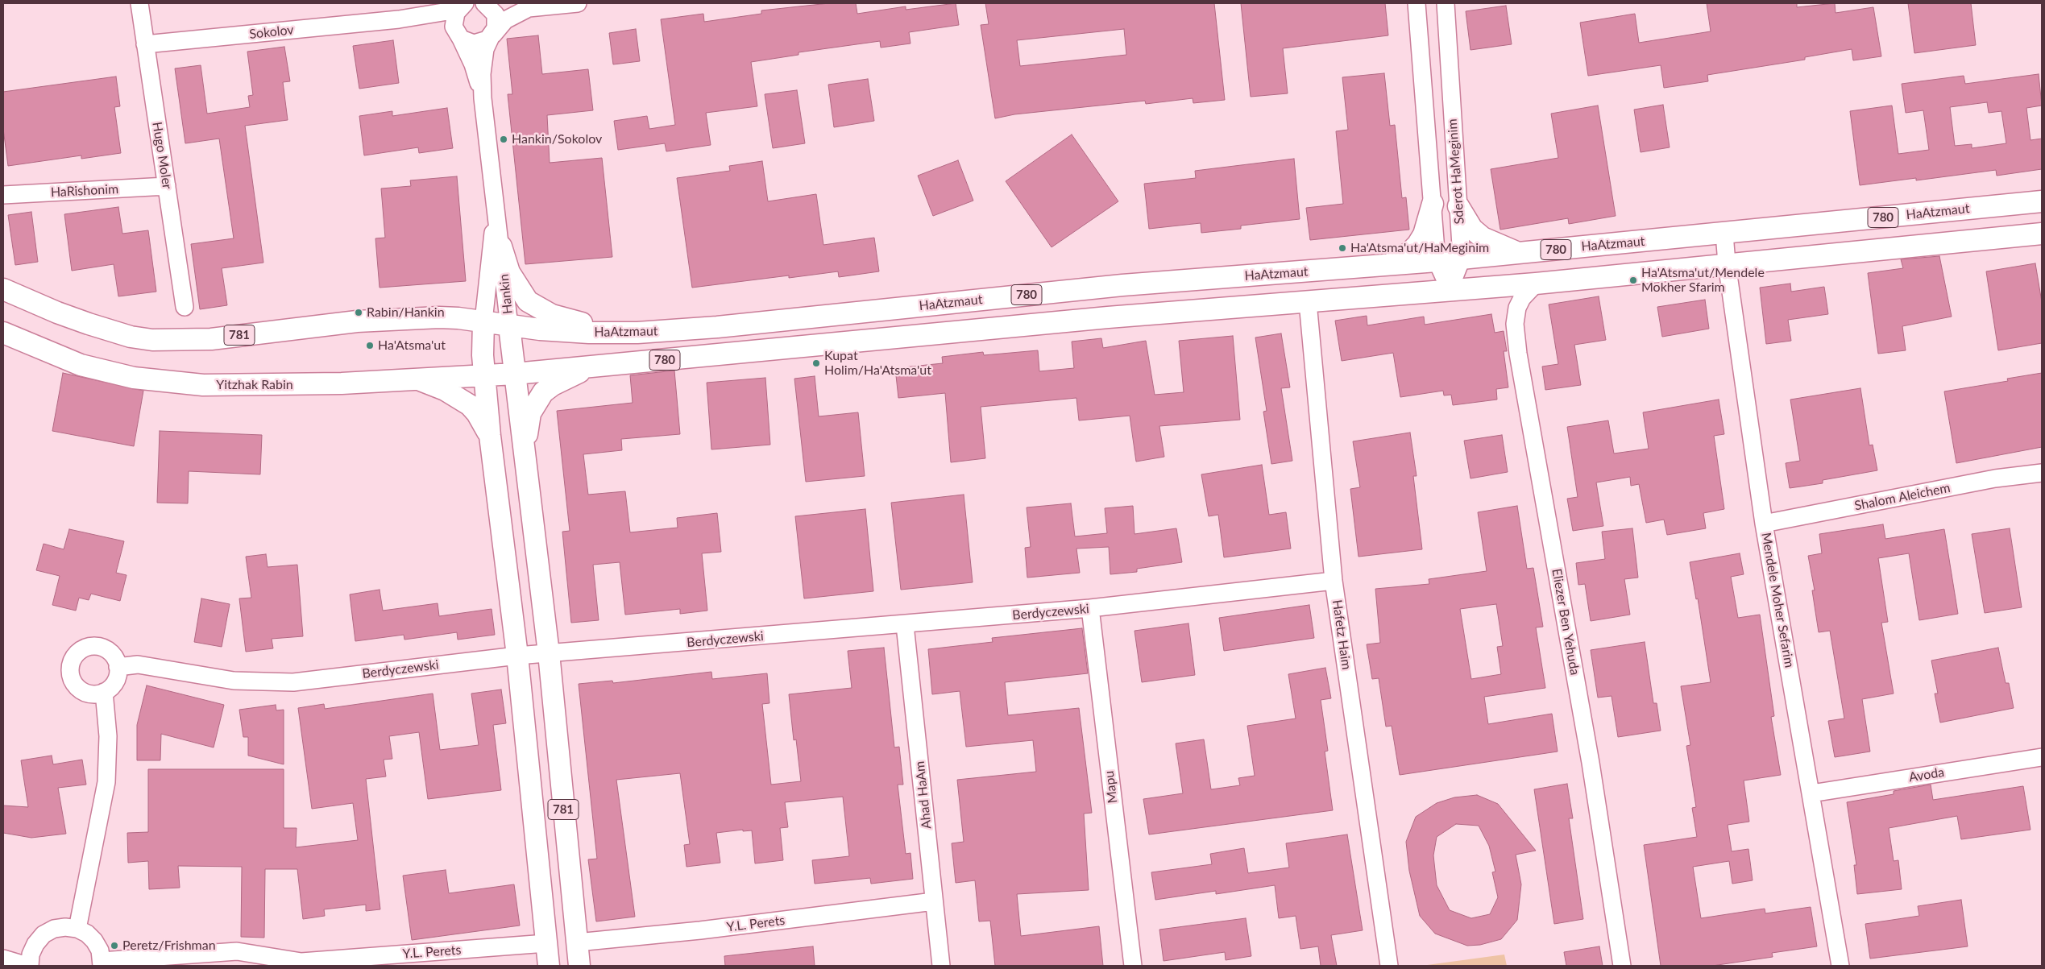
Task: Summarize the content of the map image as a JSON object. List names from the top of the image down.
{
  "streets": {
    "main road": [
      "HaAtzmaut",
      "780",
      "Hankin",
      "781",
      "Yitzhak Rabin"
    ],
    "street": [
      "Sokolov",
      "Hugo Moler",
      "Sderot HaMeginim",
      "HaRishonim",
      "Shalom Aleichem",
      "Mendele Moher Sefarim",
      "Berdyczewski",
      "Eliezer Ben Yehuda",
      "Hafetz Haim",
      "Avoda",
      "Mapu",
      "Ahad HaAm",
      "Y.L. Perets"
    ]
  },
  "crossings": [
    ["Sokolov", "Hugo Moler"],
    ["Sokolov", "Hankin"],
    ["Hugo Moler", "HaRishonim"],
    ["Sderot HaMeginim", "HaAtzmaut"],
    ["Sderot HaMeginim", "780"],
    ["HaAtzmaut", "Hankin"],
    ["HaAtzmaut", "781"],
    ["HaAtzmaut", "Mendele Moher Sefarim"],
    ["780", "Hankin"],
    ["780", "781"],
    ["780", "Yitzhak Rabin"],
    ["780", "Mendele Moher Sefarim"],
    ["780", "Eliezer Ben Yehuda"],
    ["780", "Hafetz Haim"],
    ["Hankin", "781"],
    ["Hankin", "Yitzhak Rabin"],
    ["781", "Yitzhak Rabin"],
    ["781", "Berdyczewski"],
    ["781", "Y.L. Perets"],
    ["Shalom Aleichem", "Mendele Moher Sefarim"],
    ["Mendele Moher Sefarim", "Avoda"],
    ["Berdyczewski", "Hafetz Haim"],
    ["Berdyczewski", "Mapu"],
    ["Berdyczewski", "Ahad HaAm"],
    ["Ahad HaAm", "Y.L. Perets"]
  ],
  "places": [
    "Hankin/Sokolov",
    "Ha'Atsma'ut/HaMeginim",
    "Ha'Atsma'ut/Mendele Mokher Sfarim",
    "Rabin/Hankin",
    "Ha'Atsma'ut",
    "Kupat Holim/Ha'Atsma'ut",
    "Peretz/Frishman"
  ]
}
